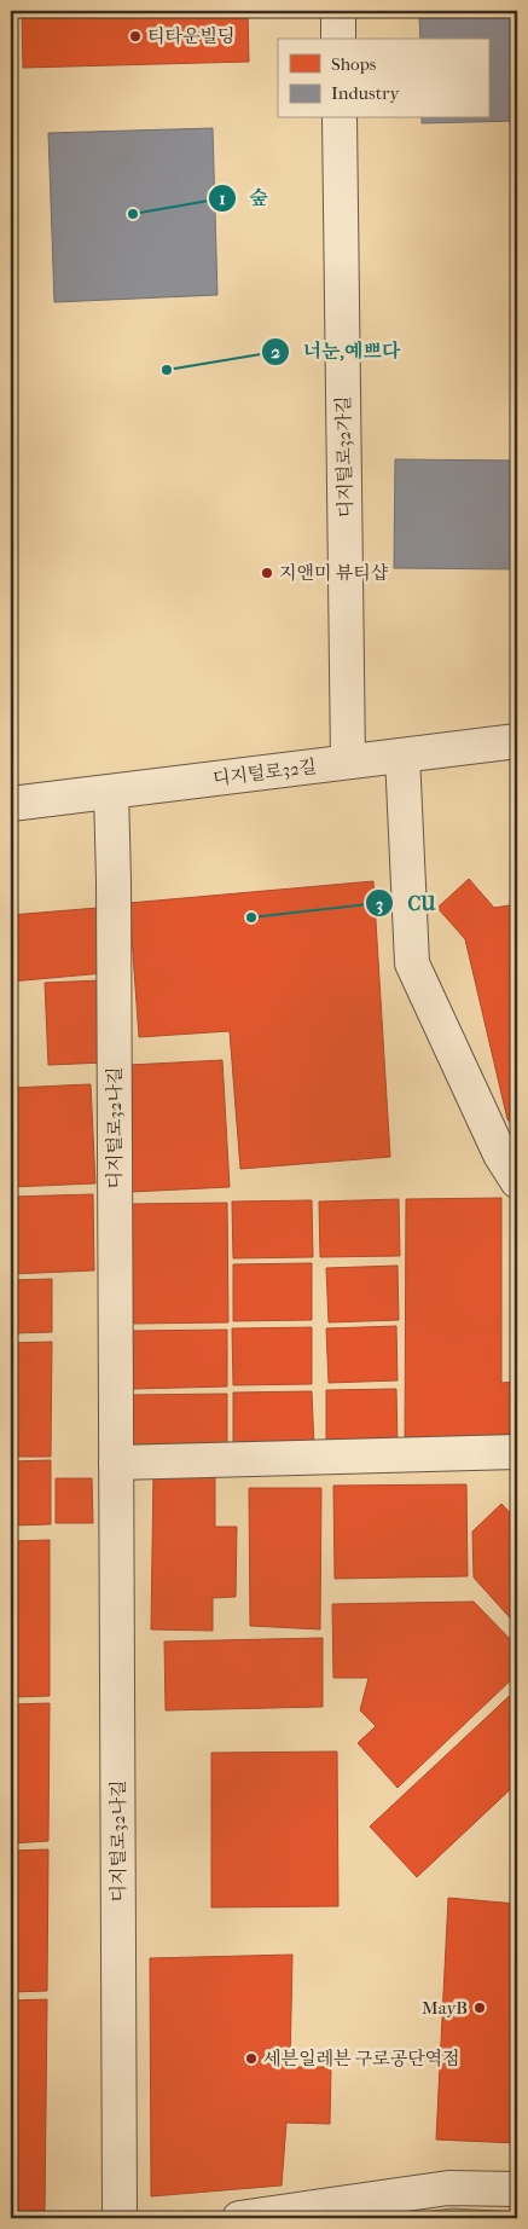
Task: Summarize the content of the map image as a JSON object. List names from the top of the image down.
{
  "streets": {
    "street": ["디지털로32가길", "디지털로32길", "디지털로32나길"]
  },
  "crossings": [
    ["디지털로32가길", "디지털로32길"],
    ["디지털로32길", "디지털로32나길"]
  ],
  "places": [
    "티타운빌딩",
    "숲",
    "너눈,예쁘다",
    "지앤미 뷰티샵",
    "CU",
    "MayB",
    "세븐일레븐 구로공단역점"
  ],
  "legend": ["Shops", "Industry"]
}
